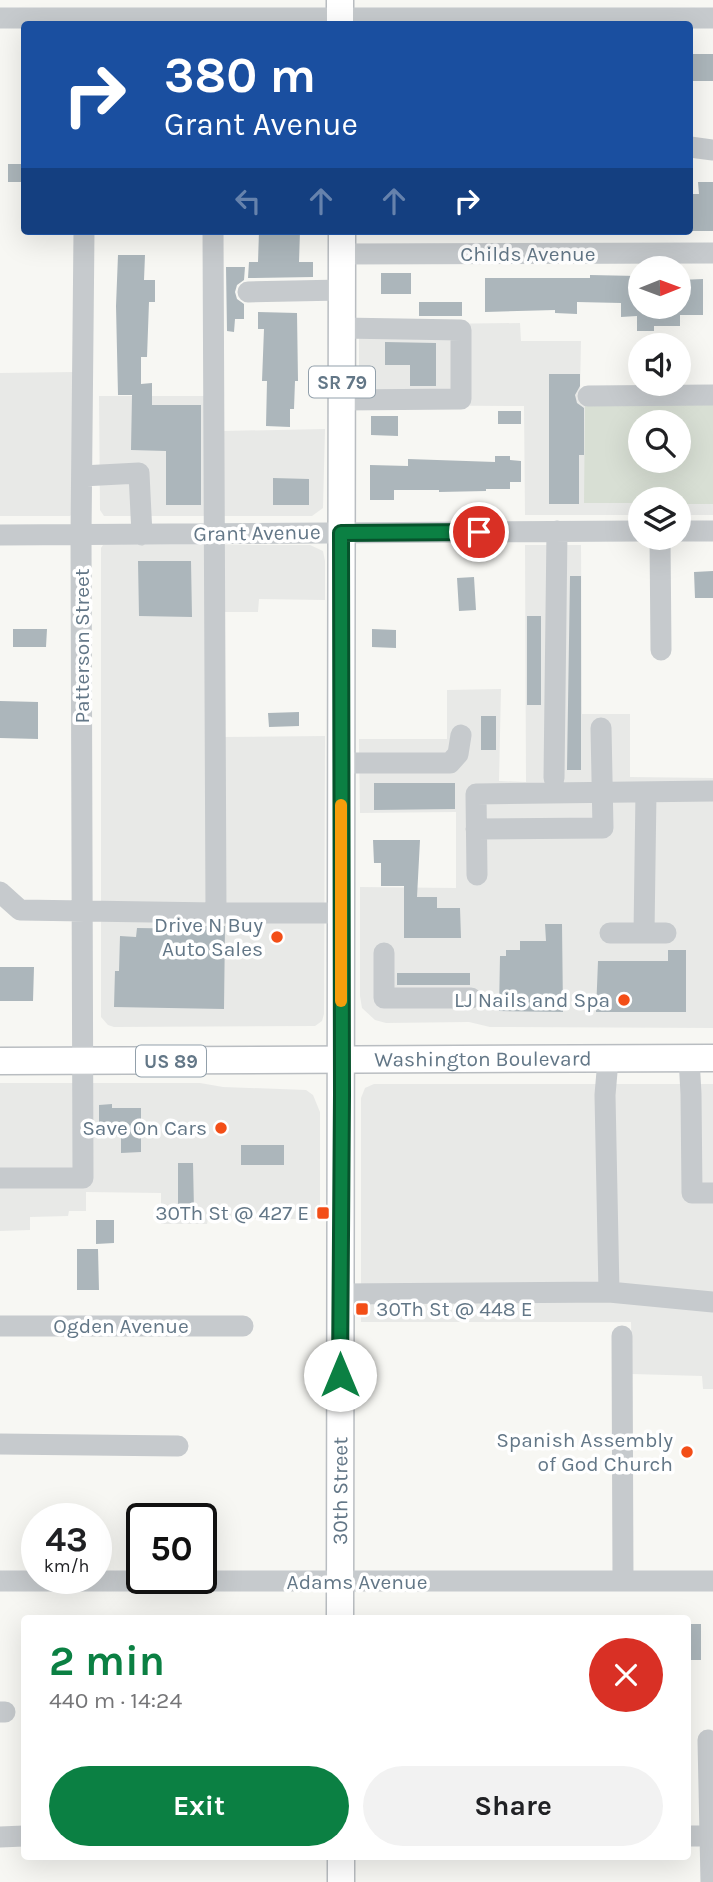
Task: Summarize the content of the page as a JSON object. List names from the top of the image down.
{
  "streets": {
    "main road": [
      "SR 79",
      "Washington Boulevard",
      "US 89",
      "30th Street"
    ],
    "street": [
      "Childs Avenue",
      "Grant Avenue",
      "Patterson Street",
      "Ogden Avenue",
      "Adams Avenue"
    ]
  },
  "crossings": [
    ["Childs Avenue", "30th Street"],
    ["Grant Avenue", "Patterson Street"],
    ["Grant Avenue", "30th Street"],
    ["Patterson Street", "Washington Boulevard"],
    ["Washington Boulevard", "30th Street"],
    ["30th Street", "Adams Avenue"]
  ],
  "places": {
    "other": [
      "Drive N Buy Auto Sales",
      "LJ Nails and Spa",
      "Save On Cars",
      "Spanish Assembly of God Church"
    ],
    "transit": ["30Th St @ 427 E", "30Th St @ 448 E"]
  },
  "north": "right",
  "page": {
    "turn": ["380 m", "Grant Avenue"],
    "speed": "43 km/h",
    "limit": "50",
    "heading": ["2 min", "440 m · 14:24"],
    "buttons": ["Exit", "Share"]
  }
}
